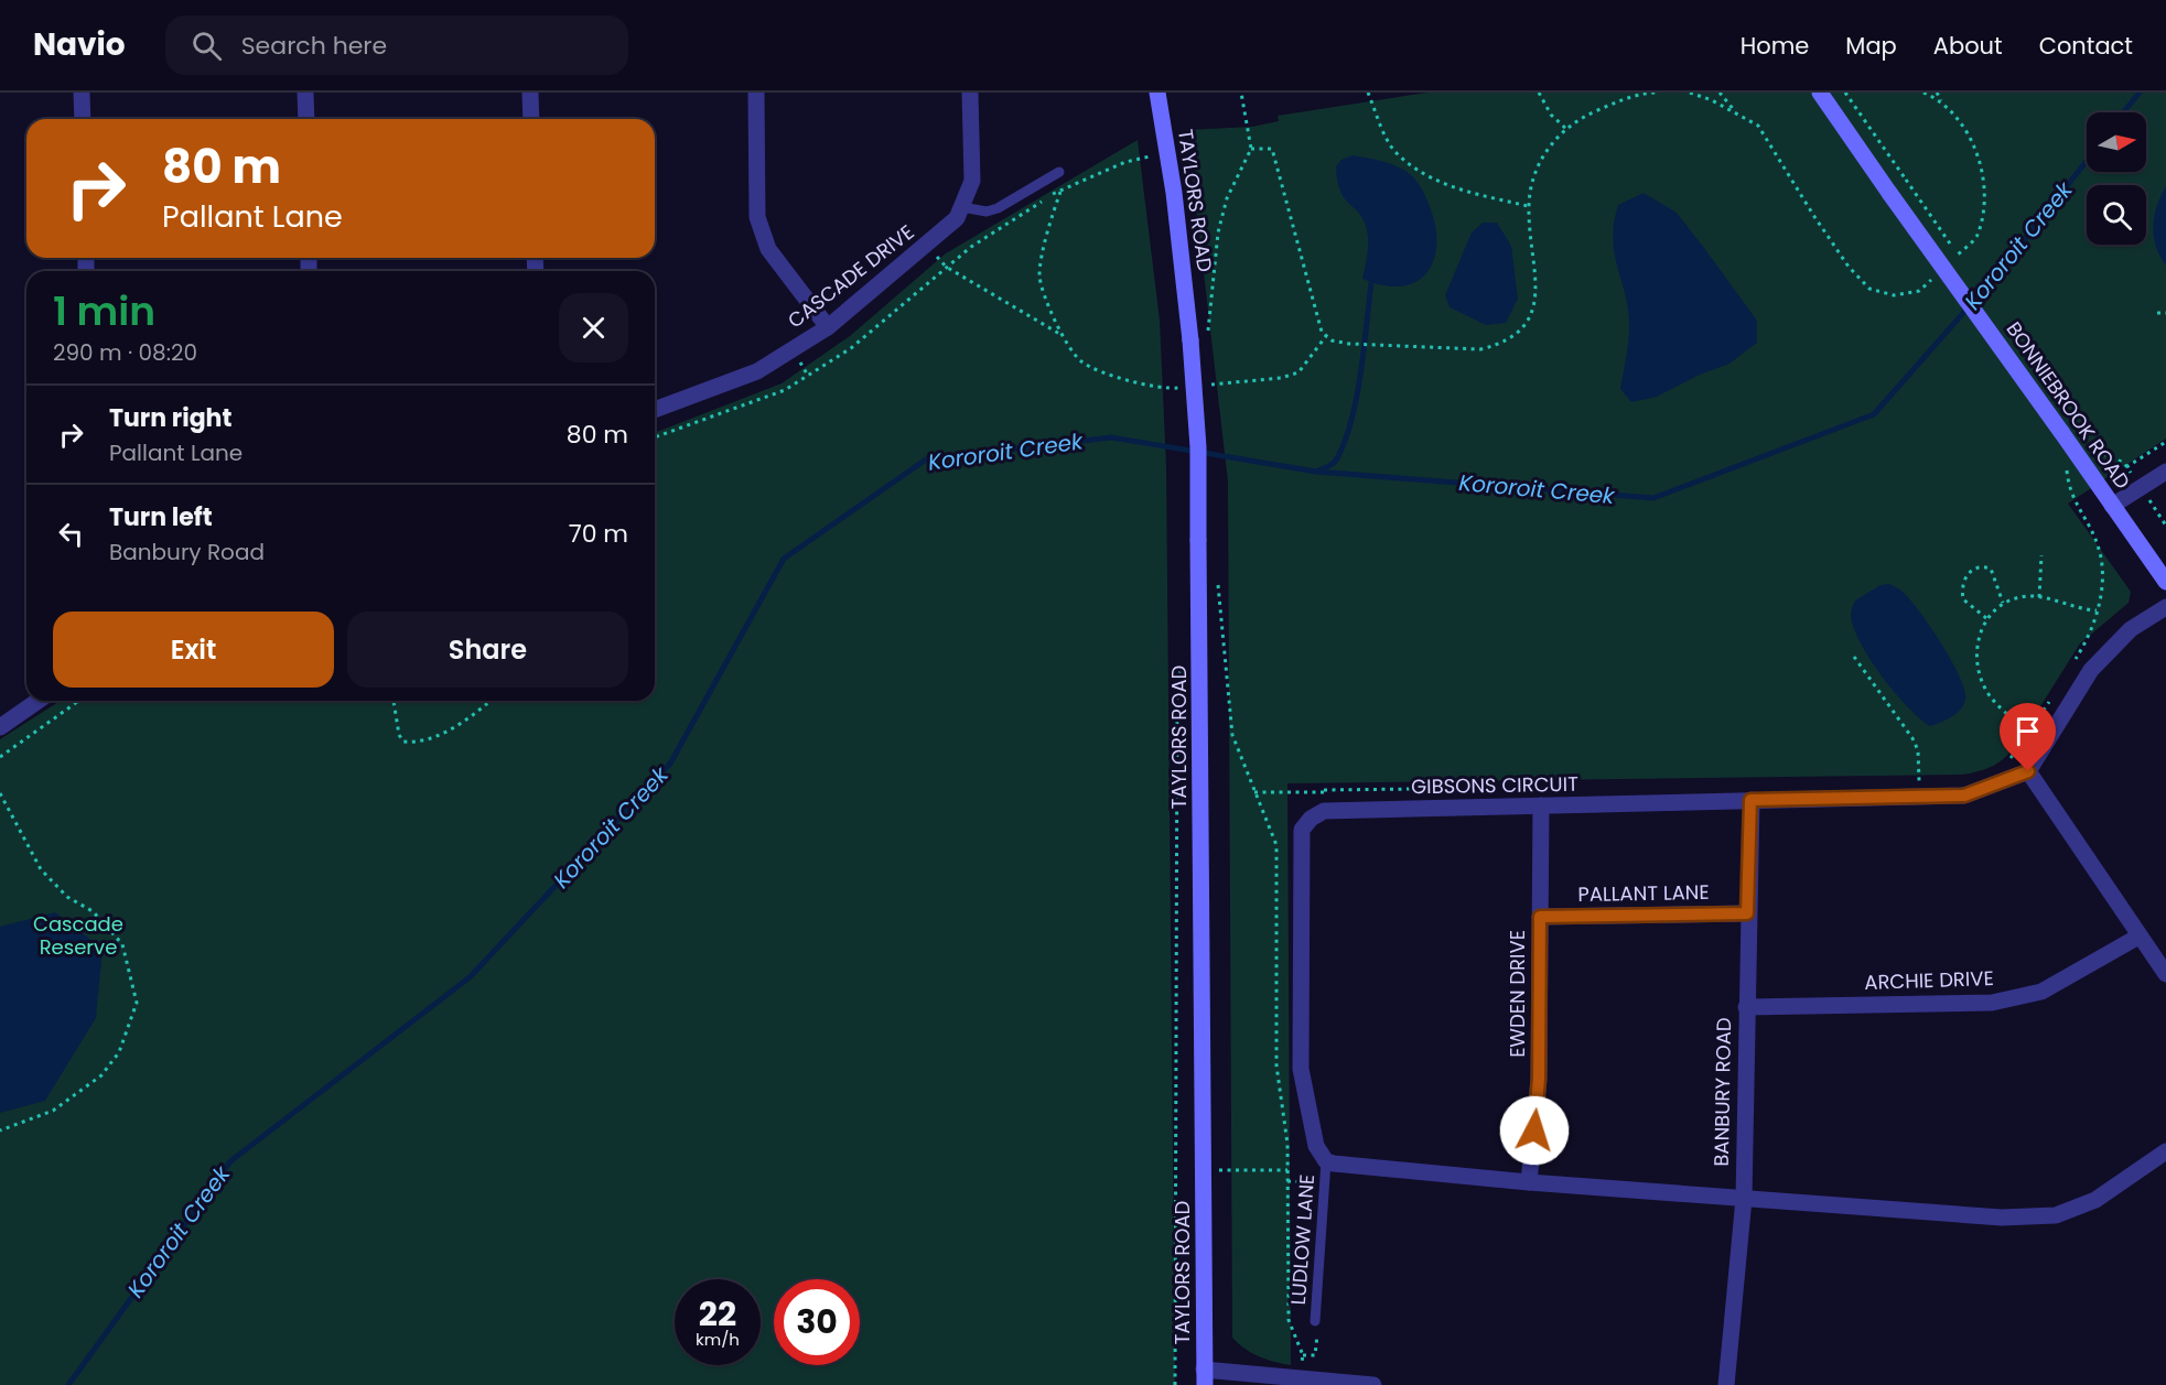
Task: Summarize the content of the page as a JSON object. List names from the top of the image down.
{
  "streets": {
    "street": [
      "TAYLORS ROAD",
      "CASCADE DRIVE",
      "BONNIEBROOK ROAD",
      "GIBSONS CIRCUIT",
      "PALLANT LANE",
      "ARCHIE DRIVE",
      "EWDEN DRIVE",
      "BANBURY ROAD"
    ],
    "lane": ["LUDLOW LANE"]
  },
  "crossings": [
    ["GIBSONS CIRCUIT", "EWDEN DRIVE"],
    ["GIBSONS CIRCUIT", "BANBURY ROAD"],
    ["PALLANT LANE", "EWDEN DRIVE"],
    ["PALLANT LANE", "BANBURY ROAD"],
    ["ARCHIE DRIVE", "BANBURY ROAD"]
  ],
  "water": ["Kororoit Creek"],
  "parks": ["Cascade Reserve"],
  "north": "right",
  "page": {
    "header": "Navio",
    "search": "Search here",
    "nav": [
      "Home",
      "Map",
      "About",
      "Contact"
    ],
    "turn": ["80 m", "Pallant Lane"],
    "heading": ["1 min", "290 m · 08:20"],
    "list": [
      {
        "name": "Turn right",
        "note": "Pallant Lane",
        "value": "80 m"
      },
      {
        "name": "Turn left",
        "note": "Banbury Road",
        "value": "70 m"
      }
    ],
    "buttons": ["Exit", "Share"],
    "speed": "22 km/h",
    "limit": "30"
  }
}
